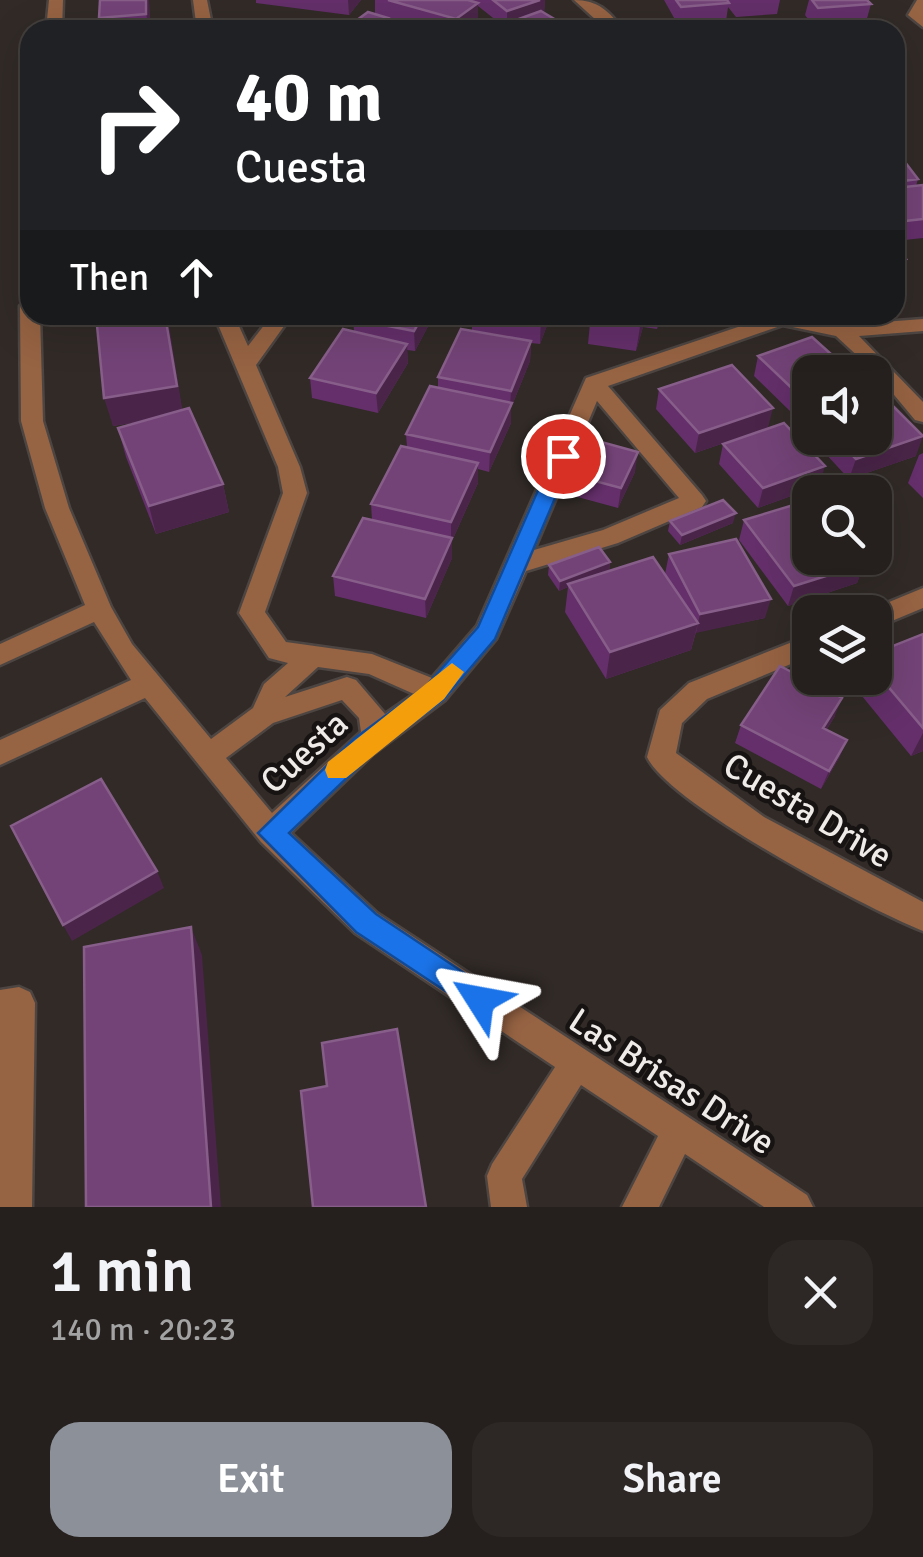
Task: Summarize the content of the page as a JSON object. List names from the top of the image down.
{
  "streets": {
    "street": ["Cuesta", "Cuesta Drive", "Las Brisas Drive"]
  },
  "crossings": [
    ["Cuesta", "Las Brisas Drive"]
  ],
  "page": {
    "turn": ["40 m", "Cuesta"],
    "then": "Then",
    "heading": ["1 min", "140 m · 20:23"],
    "buttons": ["Exit", "Share"]
  }
}
